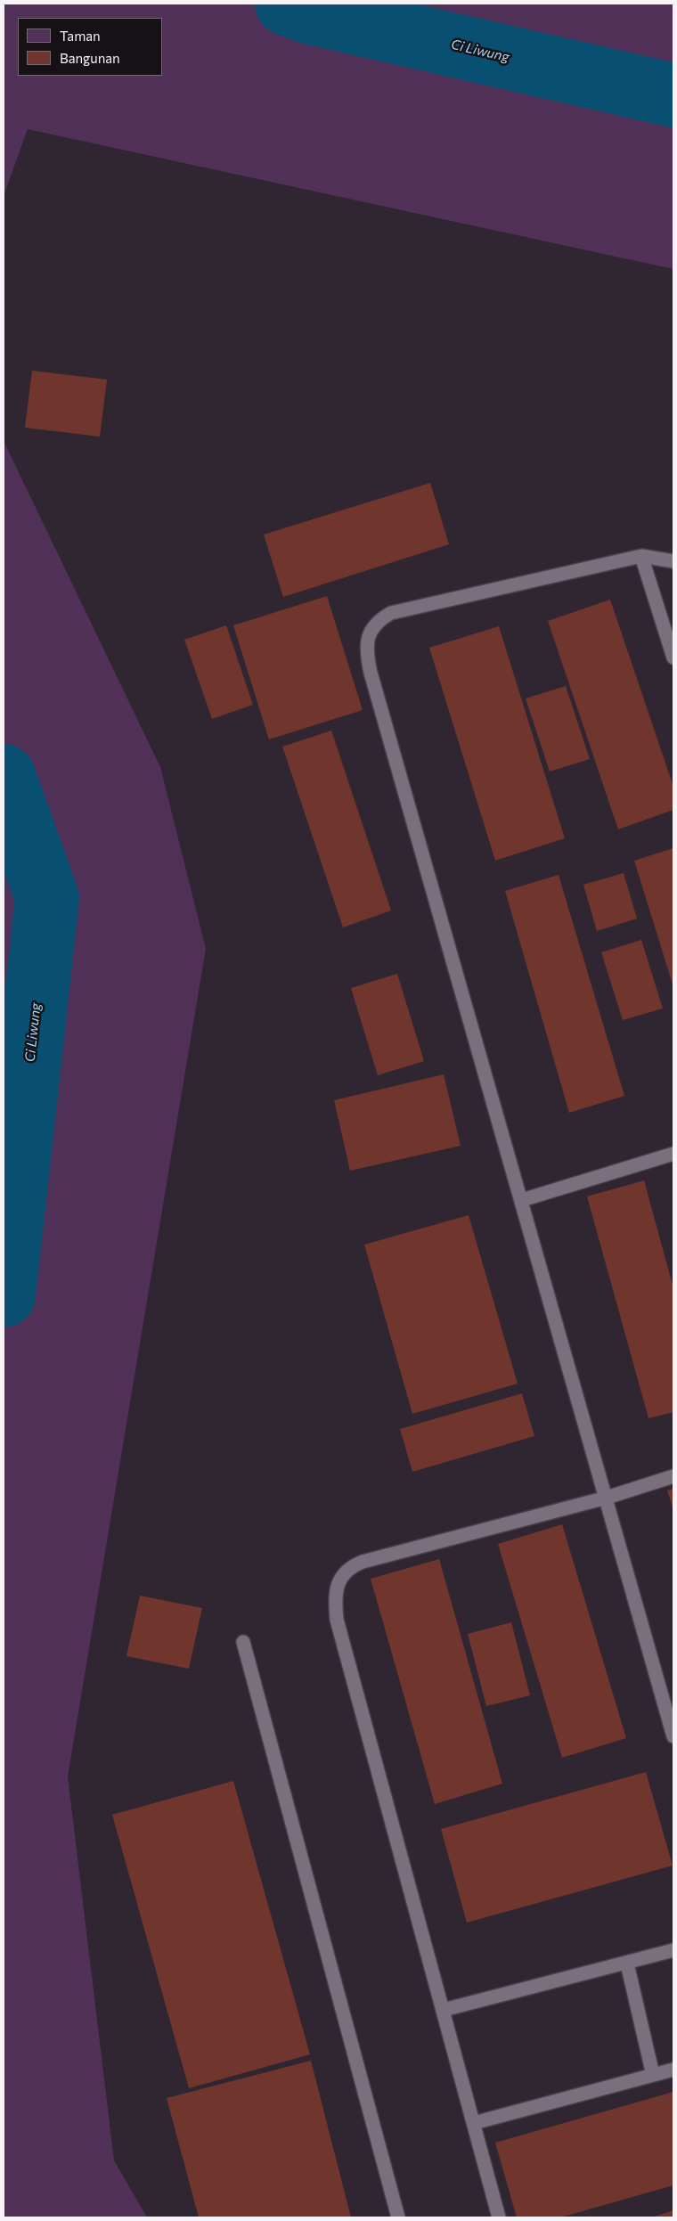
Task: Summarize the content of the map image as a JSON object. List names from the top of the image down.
{
  "water": ["Ci Liwung"],
  "legend": ["Taman", "Bangunan"]
}
